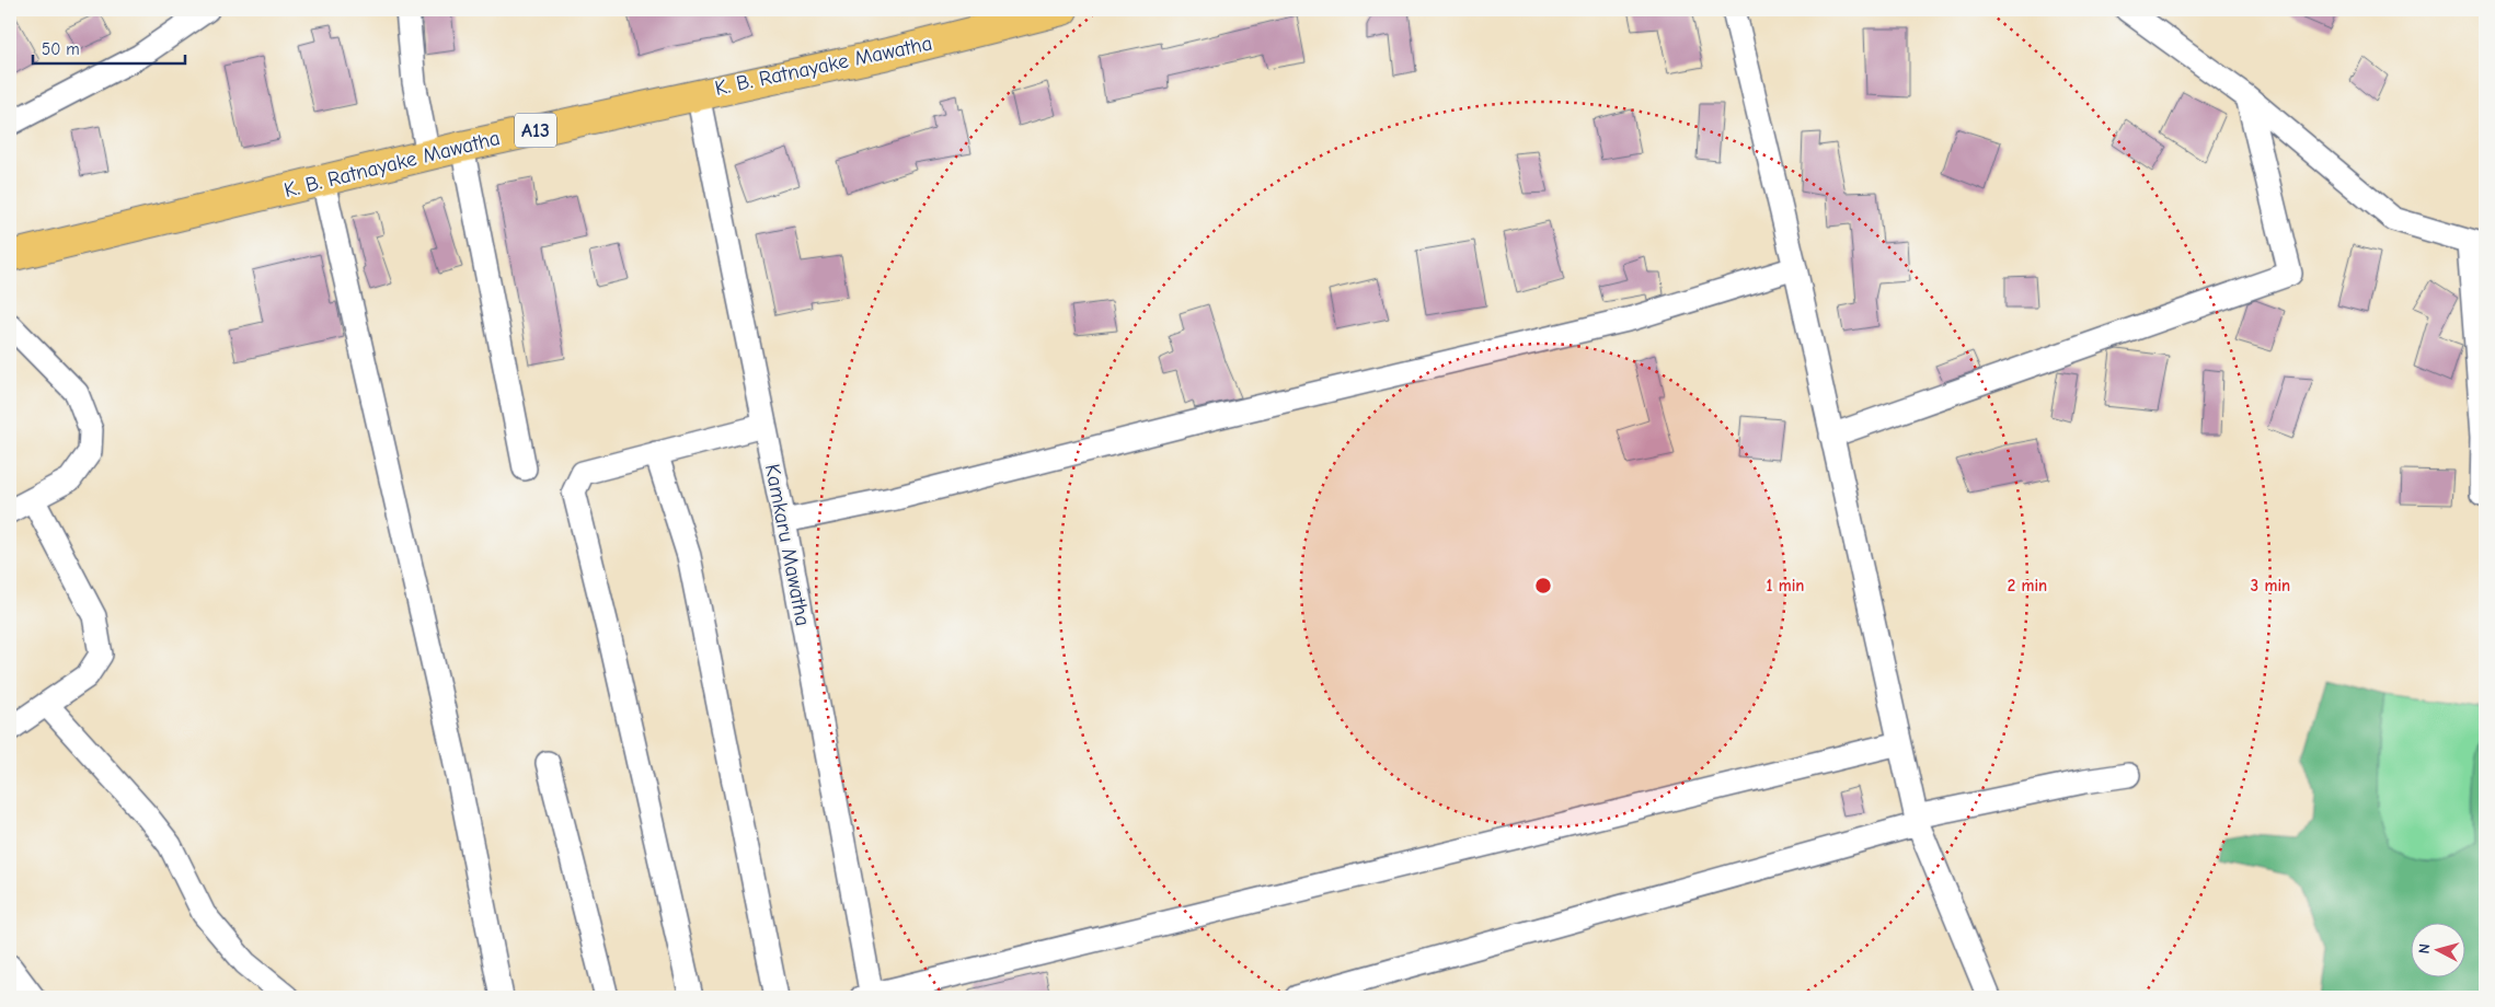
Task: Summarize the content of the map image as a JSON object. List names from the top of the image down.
{
  "streets": {
    "highway": ["K. B. Ratnayake Mawatha", "A13"],
    "street": ["Kamkaru Mawatha"]
  },
  "crossings": [
    ["K. B. Ratnayake Mawatha", "Kamkaru Mawatha"]
  ],
  "scale_bar": "50 m",
  "north": "left",
  "rings": ["1 min", "2 min", "3 min"]
}
